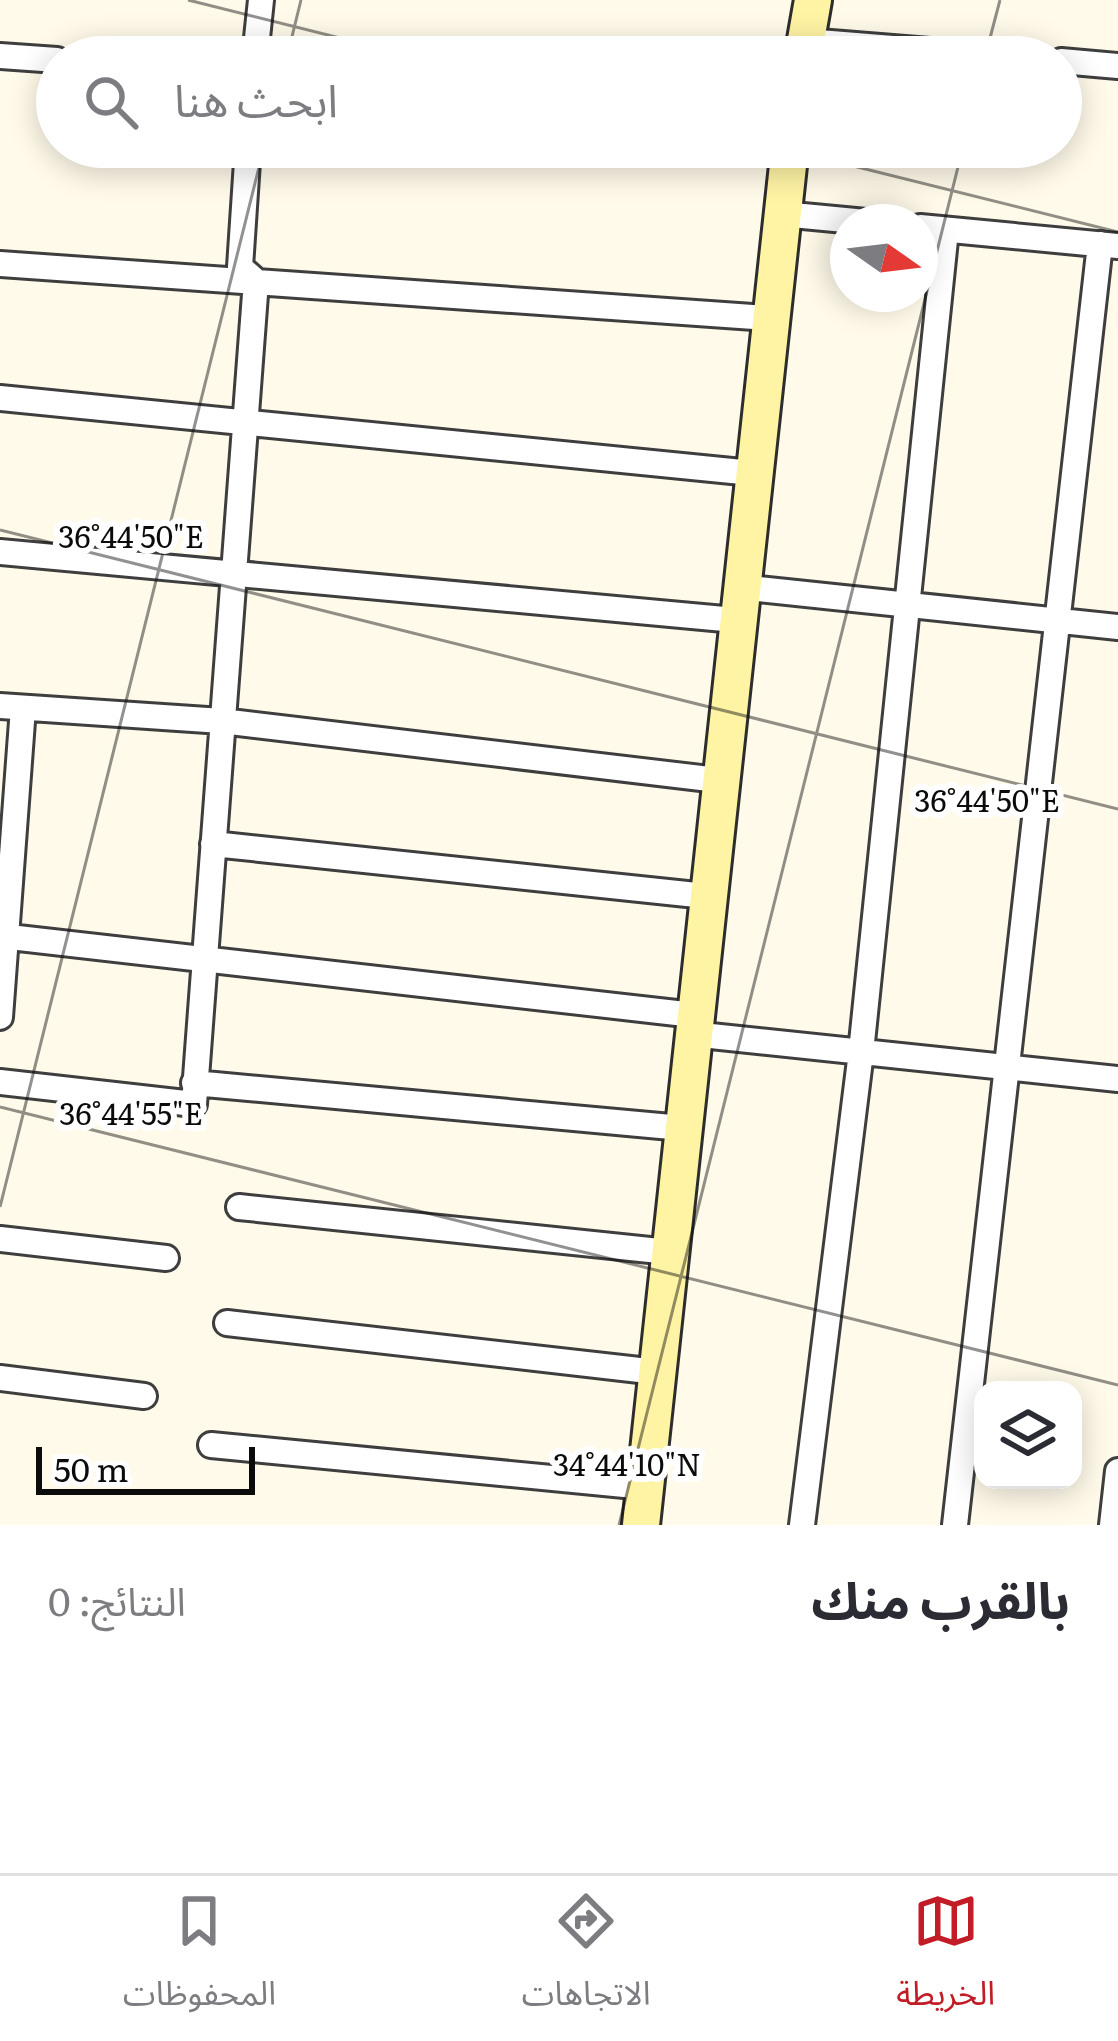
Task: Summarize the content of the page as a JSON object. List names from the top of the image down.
{
  "scale_bar": "50 m",
  "north": "right",
  "page": {
    "search": "ابحث هنا",
    "scale": "50 m",
    "heading": ["بالقرب منك", "النتائج: 0"],
    "nav": ["الخريطة", "الاتجاهات", "المحفوظات"]
  },
  "coordinates": ["36°44'50\"E", "36°44'55\"E", "34°44'10\"N"]
}
